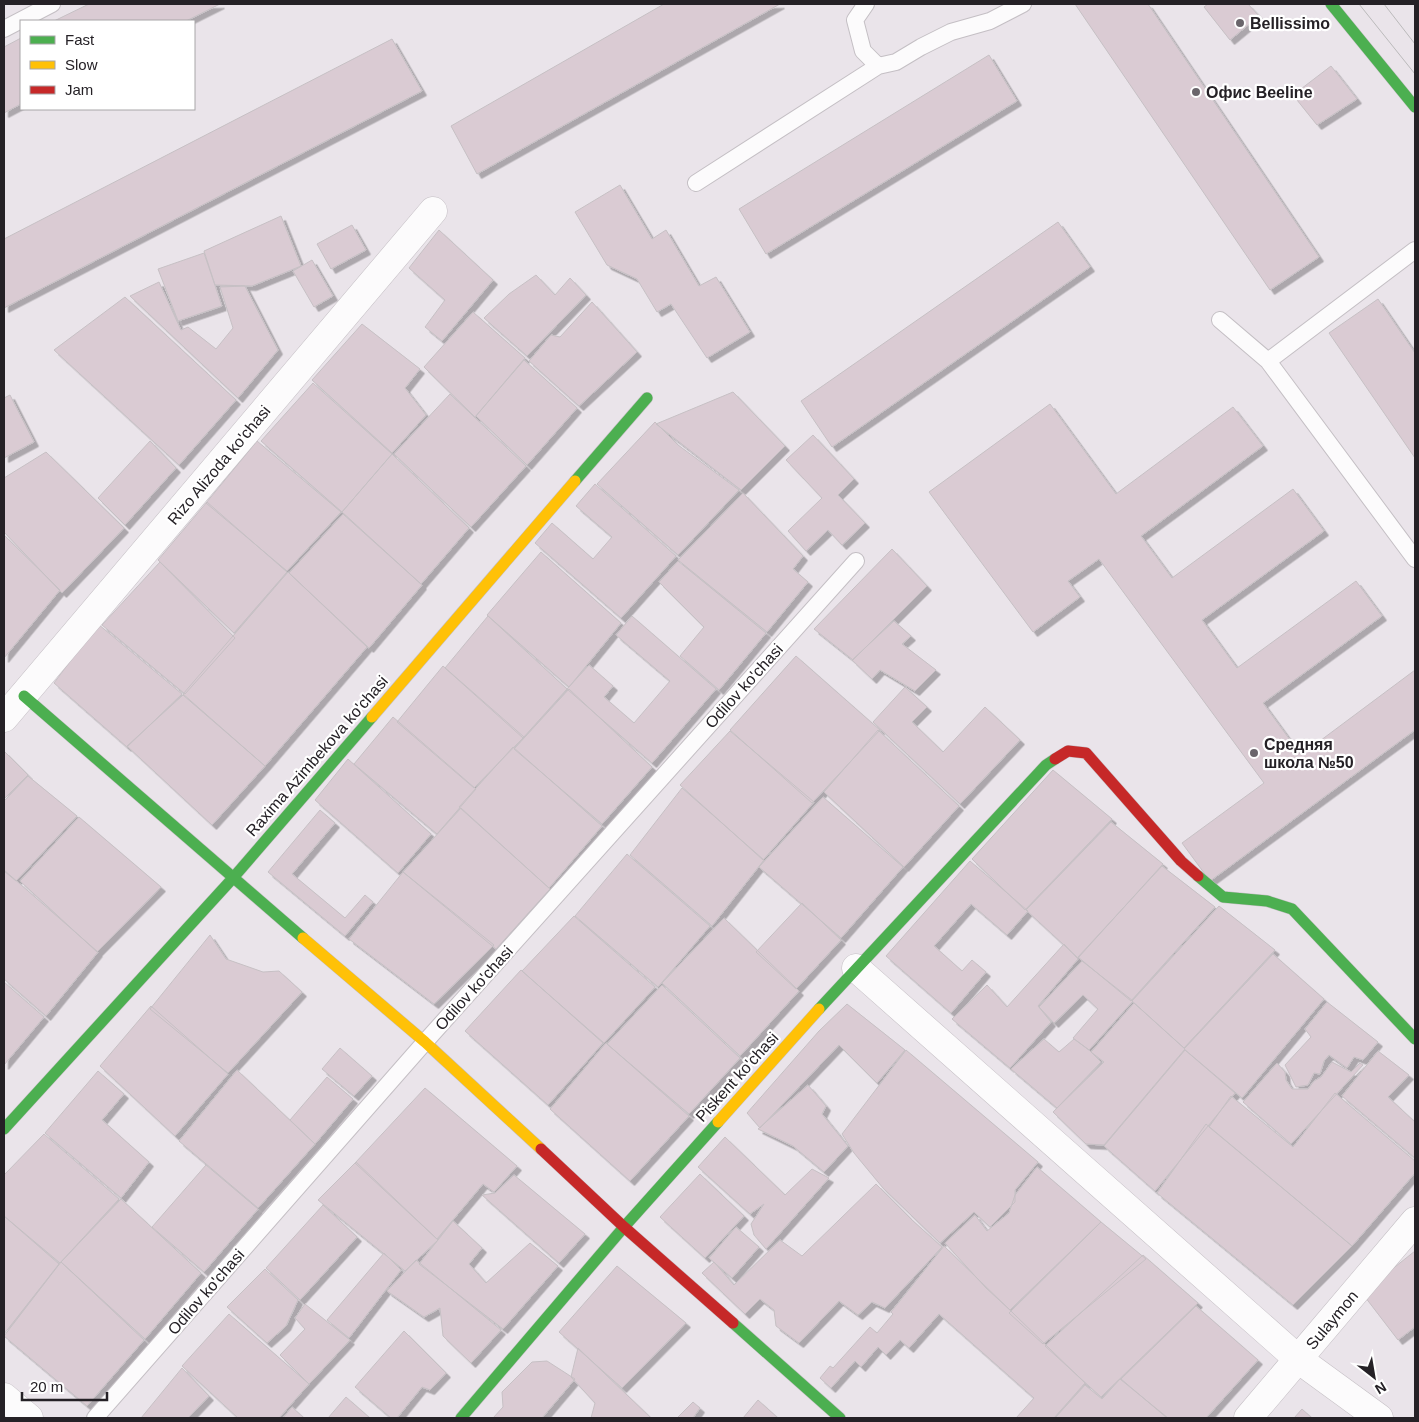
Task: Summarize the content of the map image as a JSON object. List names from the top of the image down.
{
  "streets": {
    "street": [
      "Rizo Alizoda ko'chasi",
      "Raxima Azimbekova ko'chasi",
      "Piskent ko'chasi",
      "Sulaymon"
    ],
    "lane": ["Odilov ko'chasi"]
  },
  "places": ["Bellissimo", "Офис Beeline", "Средняя школа №50"],
  "legend": ["Fast", "Slow", "Jam"],
  "scale_bar": "20 m",
  "north": "bottom right"
}
